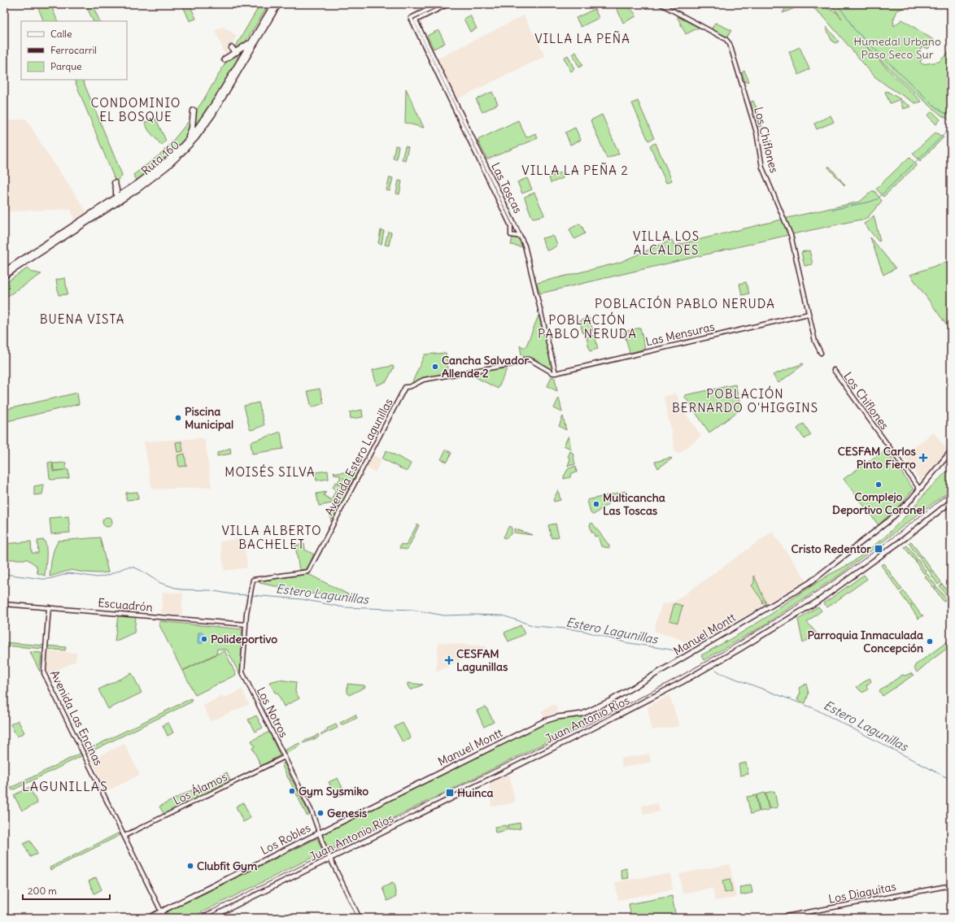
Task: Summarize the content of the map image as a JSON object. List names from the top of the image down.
{
  "streets": {
    "highway": ["Ruta 160"],
    "main road": ["Manuel Montt", "Juan Antonio Ríos", "Los Robles"],
    "street": [
      "Los Chiflones",
      "Las Toscas",
      "Las Mensuras",
      "Avenida Estero Lagunillas",
      "Escuadrón",
      "Los Notros",
      "Avenida Las Encinas",
      "Los Álamos",
      "Los Diaguitas"
    ]
  },
  "crossings": [
    ["Los Chiflones", "Las Mensuras"],
    ["Los Chiflones", "Manuel Montt"],
    ["Las Toscas", "Las Mensuras"],
    ["Las Toscas", "Avenida Estero Lagunillas"],
    ["Las Mensuras", "Avenida Estero Lagunillas"],
    ["Avenida Estero Lagunillas", "Los Notros"],
    ["Escuadrón", "Los Notros"],
    ["Escuadrón", "Avenida Las Encinas"],
    ["Manuel Montt", "Los Robles"],
    ["Los Notros", "Juan Antonio Ríos"],
    ["Los Notros", "Los Álamos"],
    ["Los Notros", "Los Robles"],
    ["Avenida Las Encinas", "Los Álamos"],
    ["Avenida Las Encinas", "Los Robles"]
  ],
  "districts": [
    "VILLA LA PEÑA",
    "CONDOMINIO EL BOSQUE",
    "VILLA LA PEÑA 2",
    "VILLA LOS ALCALDES",
    "POBLACIÓN PABLO NERUDA",
    "BUENA VISTA",
    "POBLACIÓN PABLO NERUDA",
    "POBLACIÓN BERNARDO O'HIGGINS",
    "MOISÉS SILVA",
    "VILLA ALBERTO BACHELET",
    "LAGUNILLAS"
  ],
  "water": ["Estero Lagunillas"],
  "parks": ["Humedal Urbano Paso Seco Sur"],
  "places": {
    "other": [
      "Cancha Salvador Allende 2",
      "Piscina Municipal",
      "Complejo Deportivo Coronel",
      "Multicancha Las Toscas",
      "Polideportivo",
      "Parroquia Inmaculada Concepción",
      "Gym Sysmiko",
      "Genesis",
      "Clubfit Gym"
    ],
    "health": ["CESFAM Carlos Pinto Fierro", "CESFAM Lagunillas"],
    "transit": ["Cristo Redentor", "Huinca"]
  },
  "legend": ["Calle", "Ferrocarril", "Parque"],
  "scale_bar": "200 m"
}
